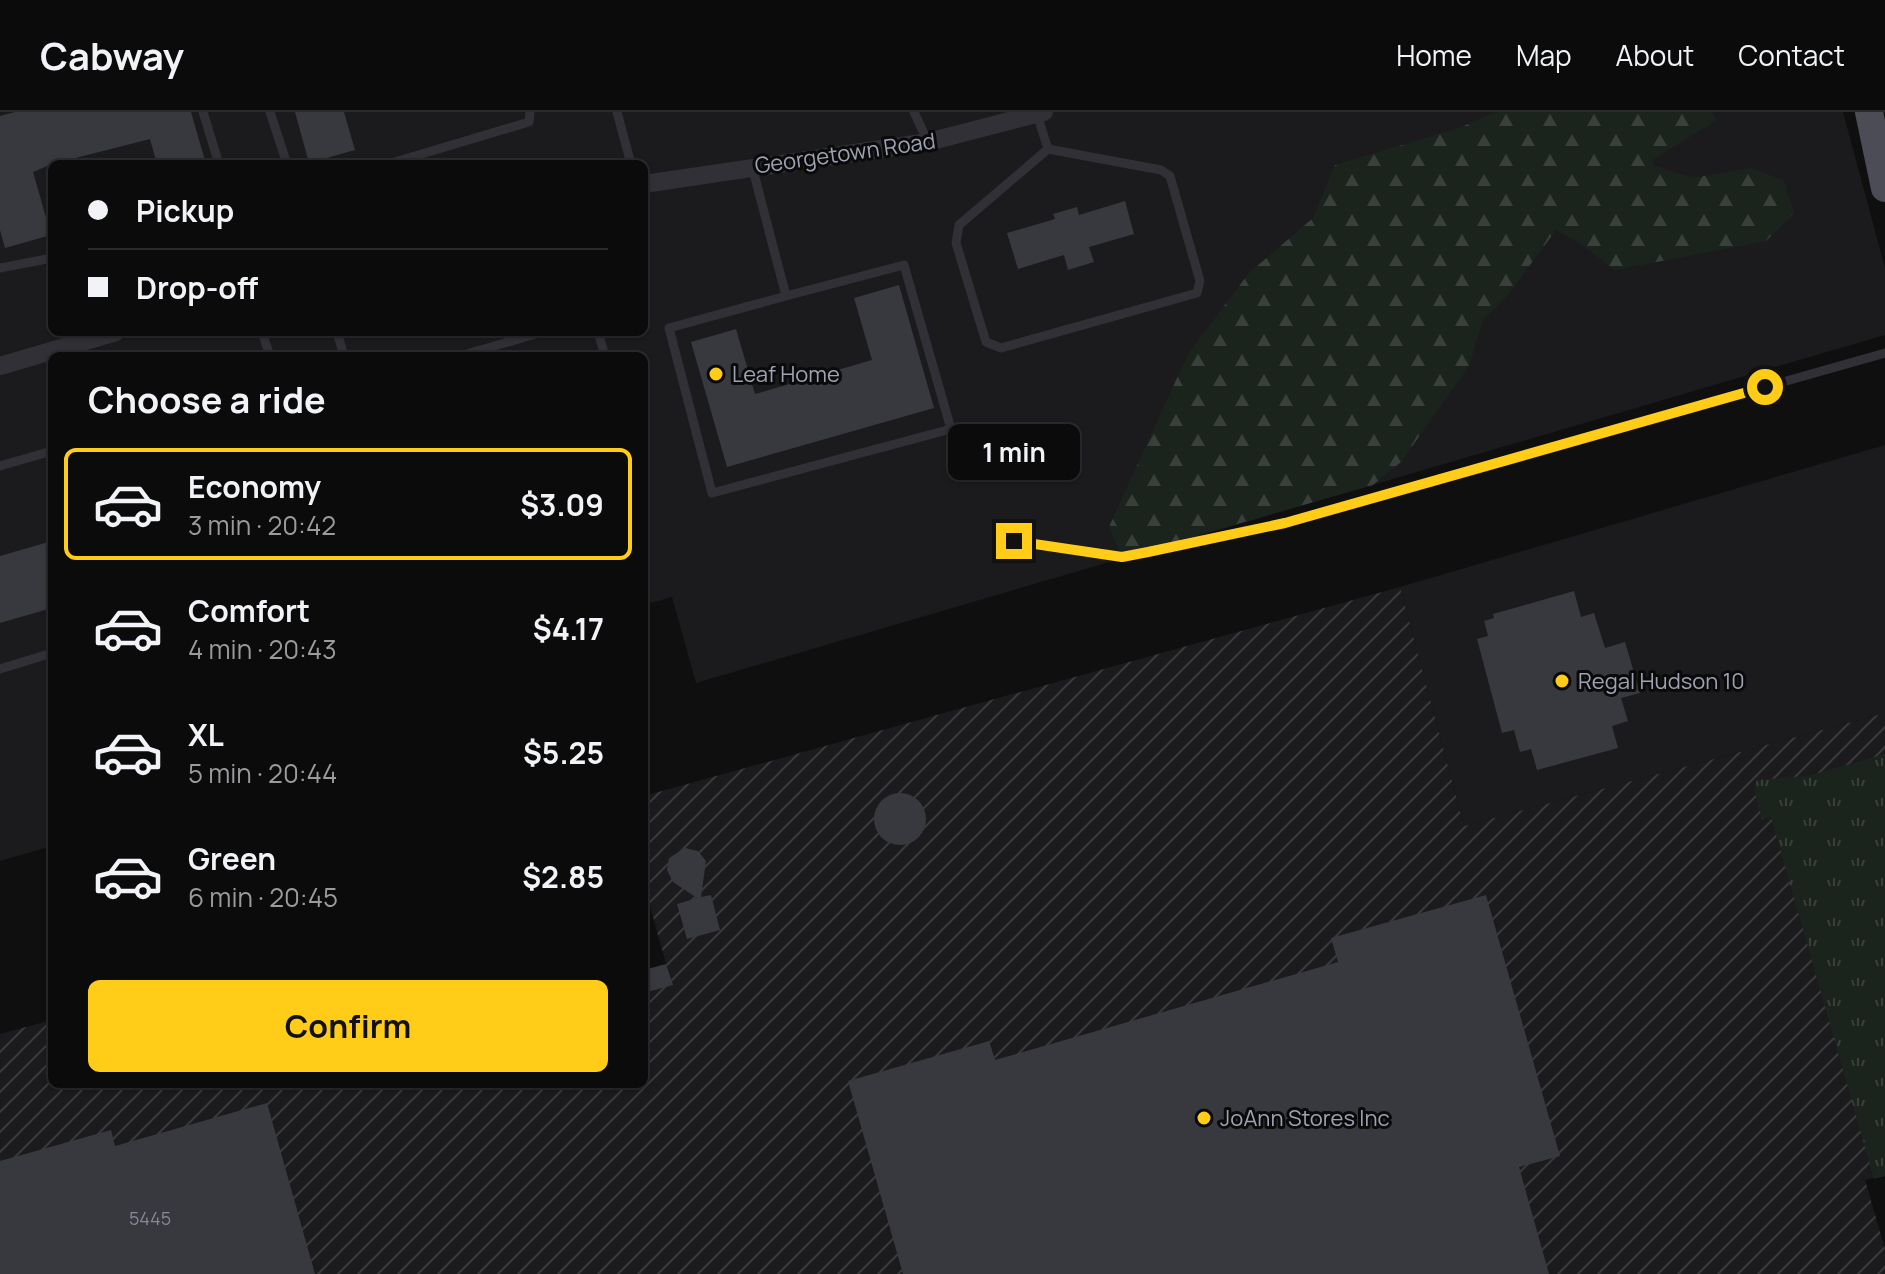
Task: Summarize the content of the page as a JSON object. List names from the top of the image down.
{
  "streets": {
    "street": ["Georgetown Road"]
  },
  "places": ["Leaf Home", "Regal Hudson 10", "JoAnn Stores Inc"],
  "house_numbers": ["5445"],
  "page": {
    "header": "Cabway",
    "nav": [
      "Home",
      "Map",
      "About",
      "Contact"
    ],
    "banner": ["Pickup", "Drop-off"],
    "heading": "Choose a ride",
    "bubble": "1 min",
    "list": [
      {
        "name": "Economy",
        "note": "3 min · 20:42",
        "value": "$3.09"
      },
      {
        "name": "Comfort",
        "note": "4 min · 20:43",
        "value": "$4.17"
      },
      {
        "name": "XL",
        "note": "5 min · 20:44",
        "value": "$5.25"
      },
      {
        "name": "Green",
        "note": "6 min · 20:45",
        "value": "$2.85"
      }
    ],
    "buttons": "Confirm"
  }
}
